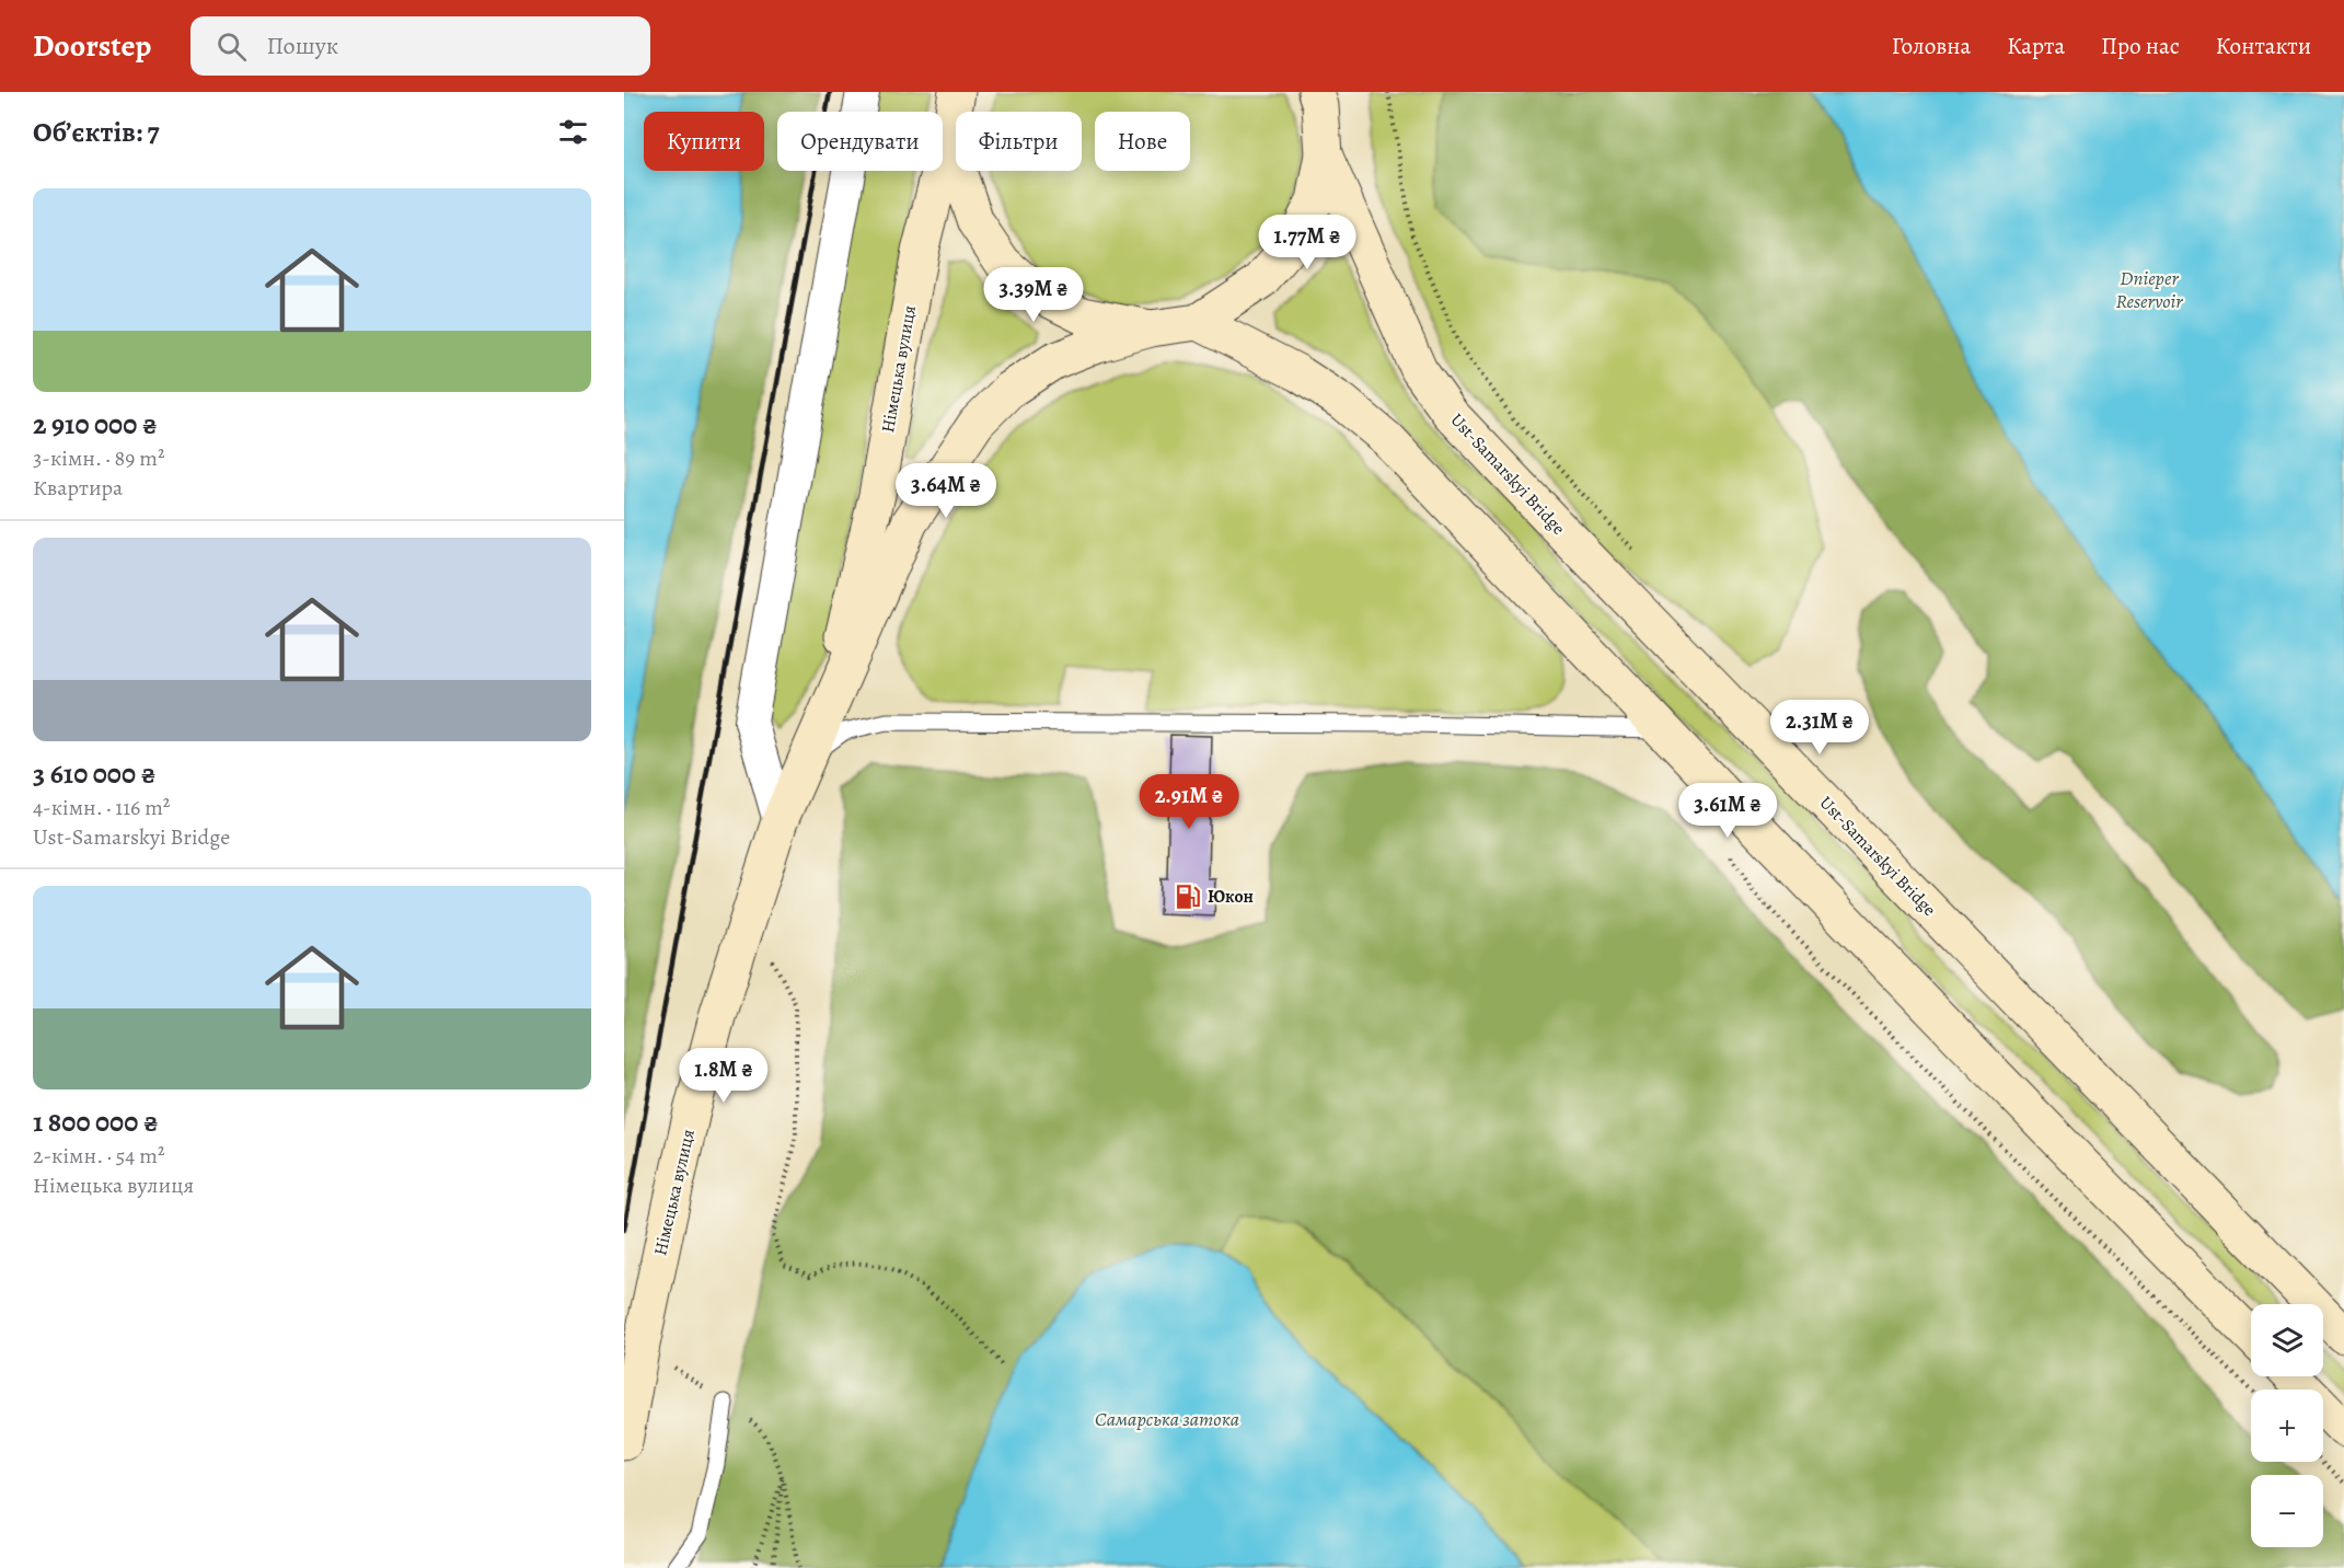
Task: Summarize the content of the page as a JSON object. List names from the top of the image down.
{
  "streets": {
    "main road": ["Німецька вулиця", "Ust-Samarskyi Bridge"]
  },
  "water": ["Dnieper Reservoir", "Самарська затока"],
  "places": {
    "fuel station": ["Юкон"]
  },
  "page": {
    "header": "Doorstep",
    "search": "Пошук",
    "nav": [
      "Головна",
      "Карта",
      "Про нас",
      "Контакти"
    ],
    "heading": "Об’єктів: 7",
    "chip": [
      "Купити",
      "Орендувати",
      "Фільтри",
      "Нове"
    ],
    "list": [
      {
        "name": "2 910 000 ₴",
        "note": "3-кімн. · 89 m² · Квартира"
      },
      {
        "name": "3 610 000 ₴",
        "note": "4-кімн. · 116 m² · Ust-Samarskyi Bridge"
      },
      {
        "name": "1 800 000 ₴",
        "note": "2-кімн. · 54 m² · Німецька вулиця"
      }
    ],
    "price": [
      "1.77M ₴",
      "3.39M ₴",
      "3.64M ₴",
      "2.31M ₴",
      "2.91M ₴",
      "3.61M ₴",
      "1.8M ₴"
    ],
    "map_buttons": ["+", "−"]
  }
}
